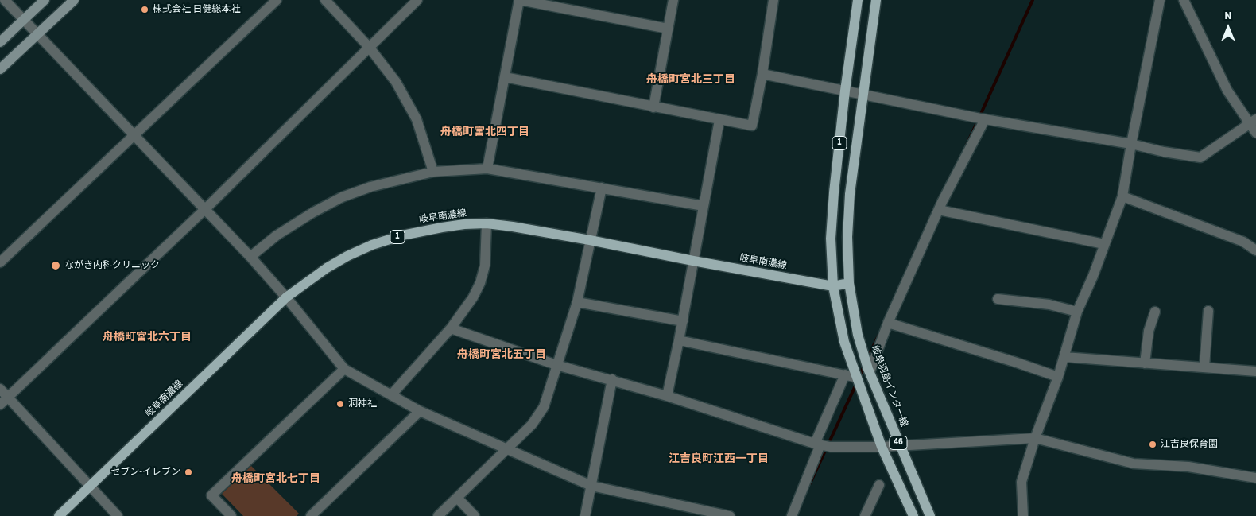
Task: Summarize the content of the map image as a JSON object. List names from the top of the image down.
{
  "streets": {
    "main road": [
      "1",
      "岐阜南濃線",
      "岐阜羽島インター線",
      "46"
    ]
  },
  "crossings": [
    ["1", "岐阜南濃線"],
    ["1", "岐阜羽島インター線"],
    ["1", "46"],
    ["岐阜南濃線", "岐阜羽島インター線"],
    ["岐阜南濃線", "46"]
  ],
  "districts": [
    "舟橋町宮北三丁目",
    "舟橋町宮北四丁目",
    "舟橋町宮北六丁目",
    "舟橋町宮北五丁目",
    "江吉良町江西一丁目",
    "舟橋町宮北七丁目"
  ],
  "places": [
    "株式会社 日健総本社",
    "ながき内科クリニック",
    "洞神社",
    "江吉良保育園",
    "セブン-イレブン"
  ],
  "north": "top"
}
